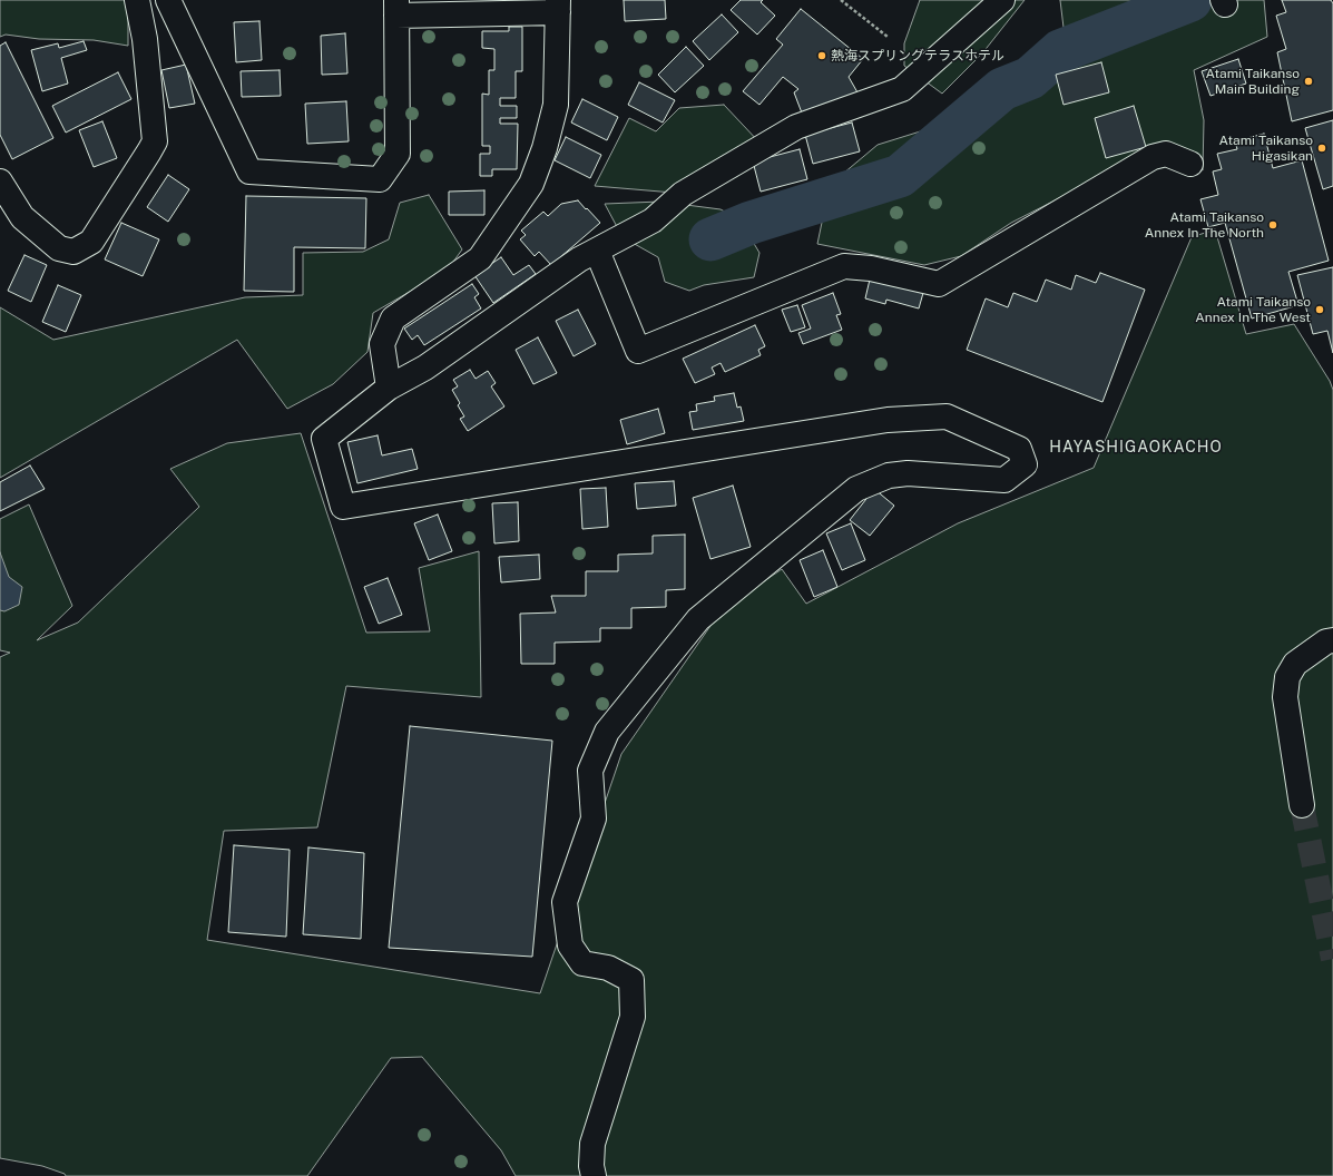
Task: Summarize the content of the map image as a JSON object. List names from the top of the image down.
{
  "districts": ["HAYASHIGAOKACHO"],
  "places": [
    "熱海スプリングテラスホテル",
    "Atami Taikanso Main Building",
    "Atami Taikanso Higasikan",
    "Atami Taikanso Annex In The North",
    "Atami Taikanso Annex In The West"
  ]
}
